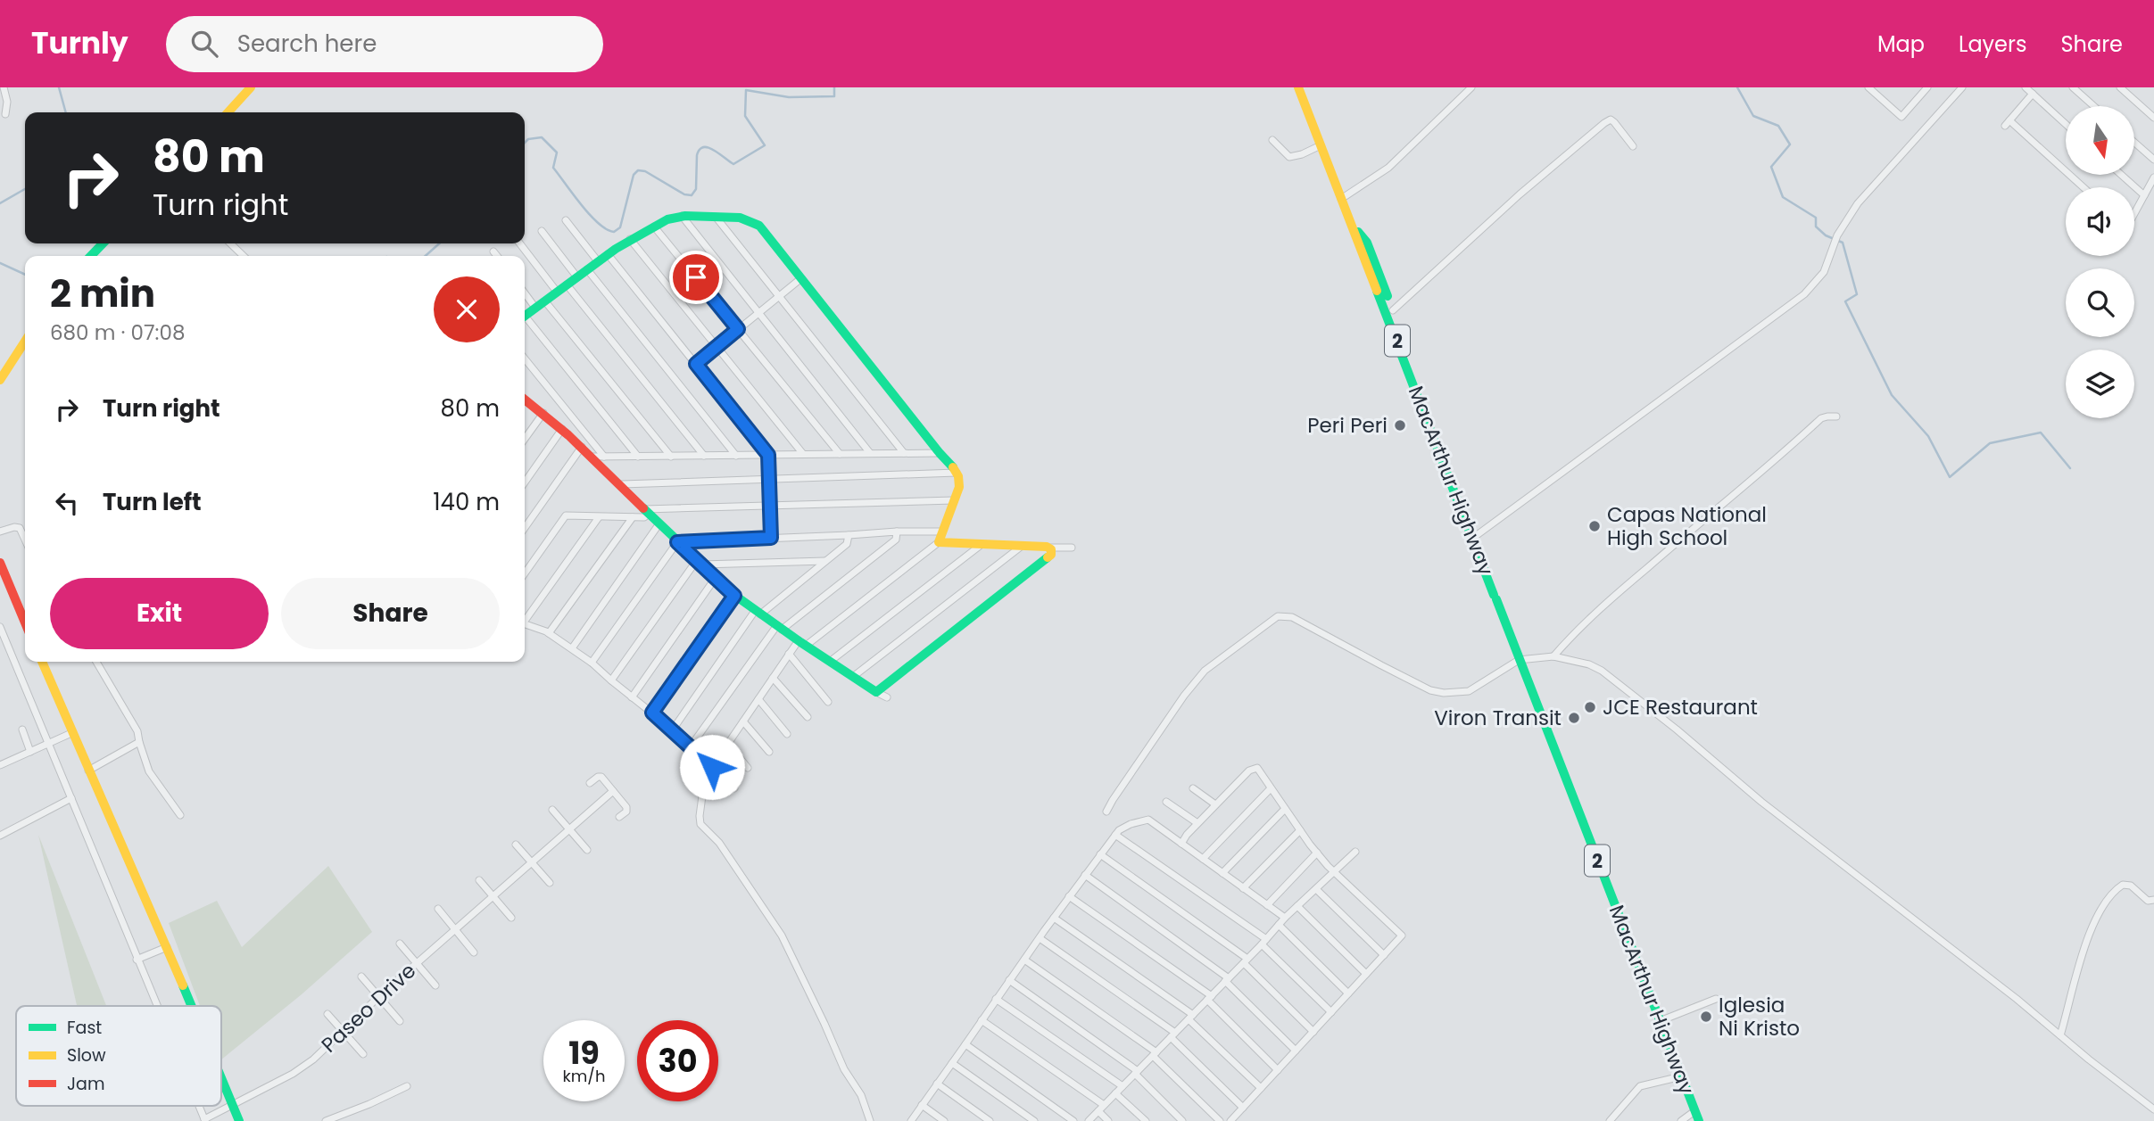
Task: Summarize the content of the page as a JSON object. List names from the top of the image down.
{
  "streets": {
    "main road": ["2", "MacArthur Highway"],
    "street": ["Paseo Drive"]
  },
  "places": [
    "Peri Peri",
    "Capas National High School",
    "JCE Restaurant",
    "Viron Transit",
    "Iglesia Ni Kristo"
  ],
  "legend": ["Fast", "Slow", "Jam"],
  "north": "bottom",
  "page": {
    "header": "Turnly",
    "search": "Search here",
    "nav": ["Map", "Layers", "Share"],
    "turn": ["80 m", "Turn right"],
    "heading": ["2 min", "680 m · 07:08"],
    "list": [
      {
        "name": "Turn right",
        "value": "80 m"
      },
      {
        "name": "Turn left",
        "value": "140 m"
      }
    ],
    "buttons": ["Exit", "Share"],
    "speed": "19 km/h",
    "limit": "30"
  }
}
